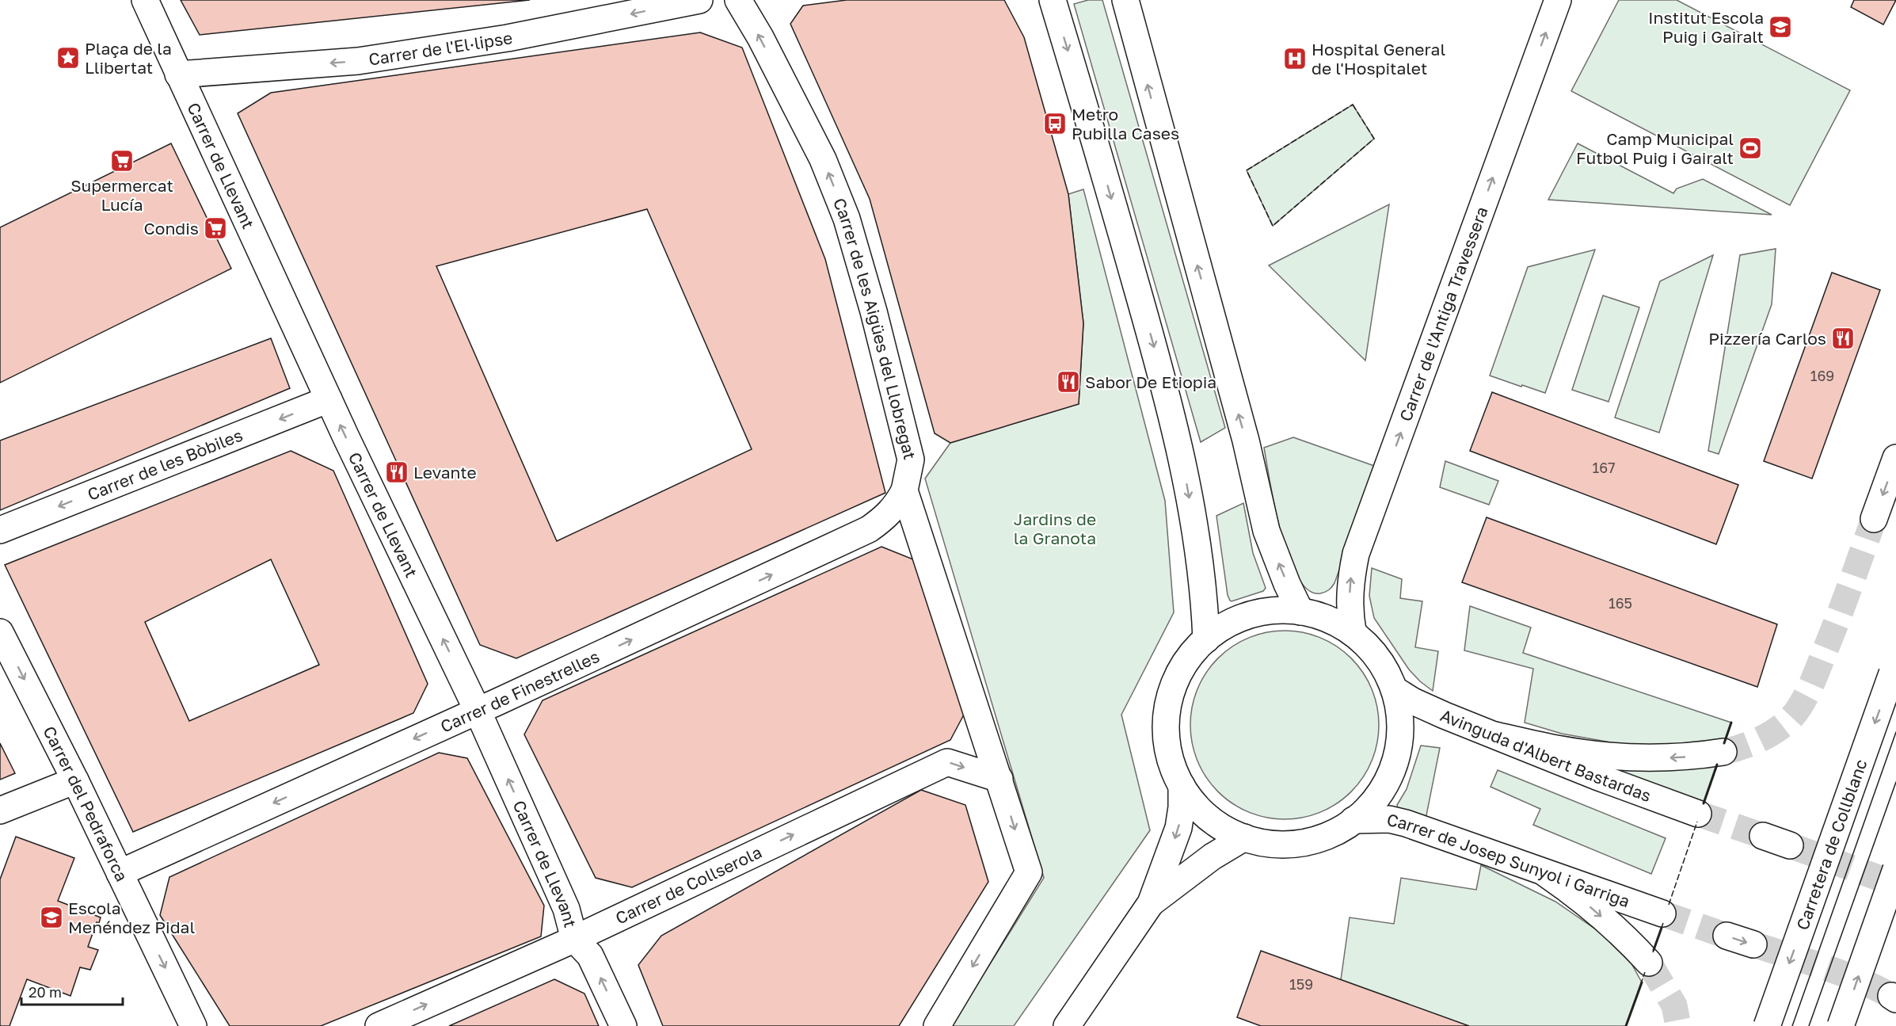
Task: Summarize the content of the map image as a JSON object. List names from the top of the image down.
{
  "streets": {
    "street": [
      "Carrer de l'El·lipse",
      "Carrer de Llevant",
      "Carrer de l'Antiga Travessera",
      "Carrer de les Aigües del Llobregat",
      "Carrer de les Bòbiles",
      "Carrer de Finestrelles",
      "Avinguda d'Albert Bastardas",
      "Carrer del Pedraforca",
      "Carretera de Collblanc",
      "Carrer de Josep Sunyol i Garriga",
      "Carrer de Collserola"
    ]
  },
  "crossings": [
    ["Carrer de l'El·lipse", "Carrer de Llevant"],
    ["Carrer de Llevant", "Carrer de les Bòbiles"],
    ["Carrer de Llevant", "Carrer de Finestrelles"],
    ["Carrer de Llevant", "Carrer de Collserola"],
    ["Carrer de les Aigües del Llobregat", "Carrer de Finestrelles"],
    ["Carrer de les Aigües del Llobregat", "Carrer de Collserola"],
    ["Carrer de Finestrelles", "Carrer del Pedraforca"]
  ],
  "one_way": [
    "Carrer de l'El·lipse",
    "Carrer de Llevant",
    "Carrer de l'Antiga Travessera",
    "Carrer de les Bòbiles",
    "Carrer del Pedraforca",
    "Carrer de Collserola"
  ],
  "parks": ["Jardins de la Granota"],
  "places": {
    "school or university": ["Institut Escola Puig i Gairalt", "Escola Menéndez Pidal"],
    "place": ["Plaça de la Llibertat"],
    "hospital": ["Hospital General de l'Hospitalet"],
    "bus stop": ["Metro Pubilla Cases"],
    "sports": ["Camp Municipal Futbol Puig i Gairalt"],
    "supermarket": ["Supermercat Lucía", "Condis"],
    "restaurant": ["Pizzería Carlos", "Sabor De Etiopia", "Levante"]
  },
  "house_numbers": [
    "169",
    "167",
    "165",
    "159"
  ],
  "scale_bar": "20 m"
}
